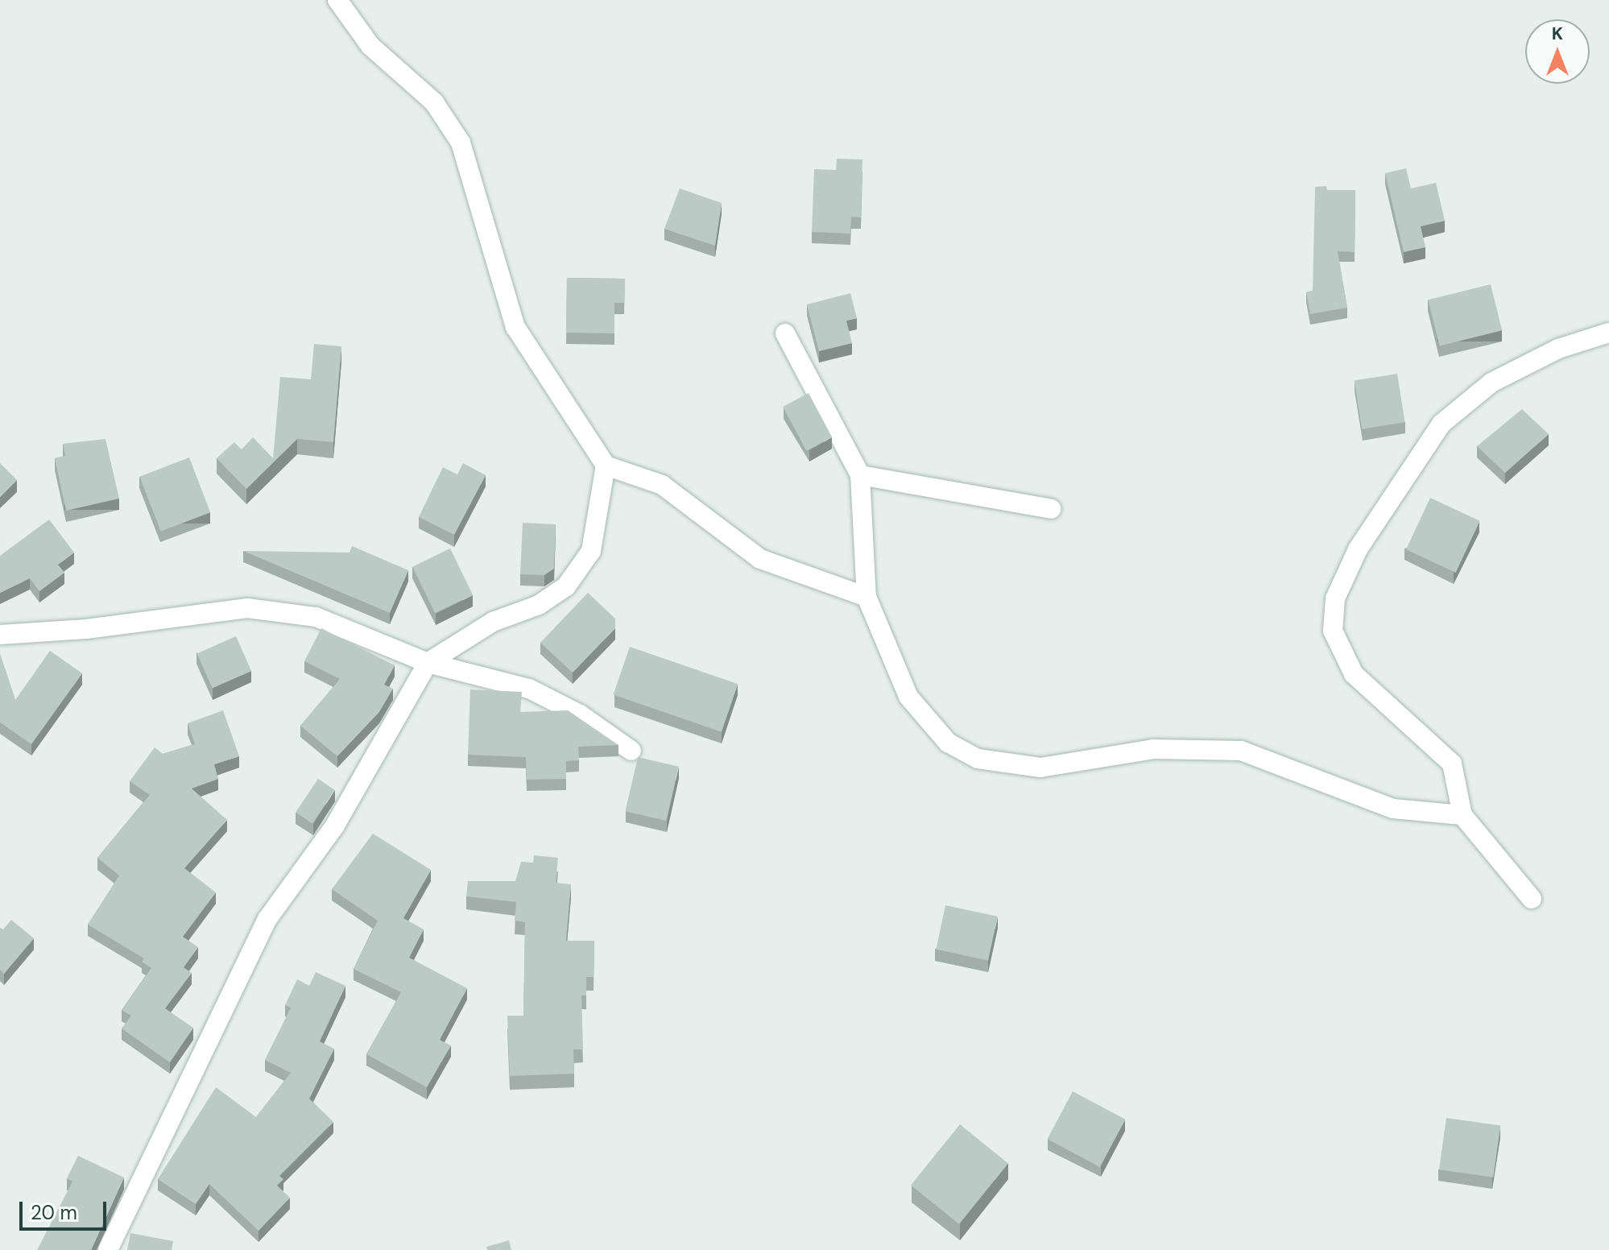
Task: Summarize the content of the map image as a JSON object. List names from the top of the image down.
{
  "scale_bar": "20 m",
  "north": "top"
}
